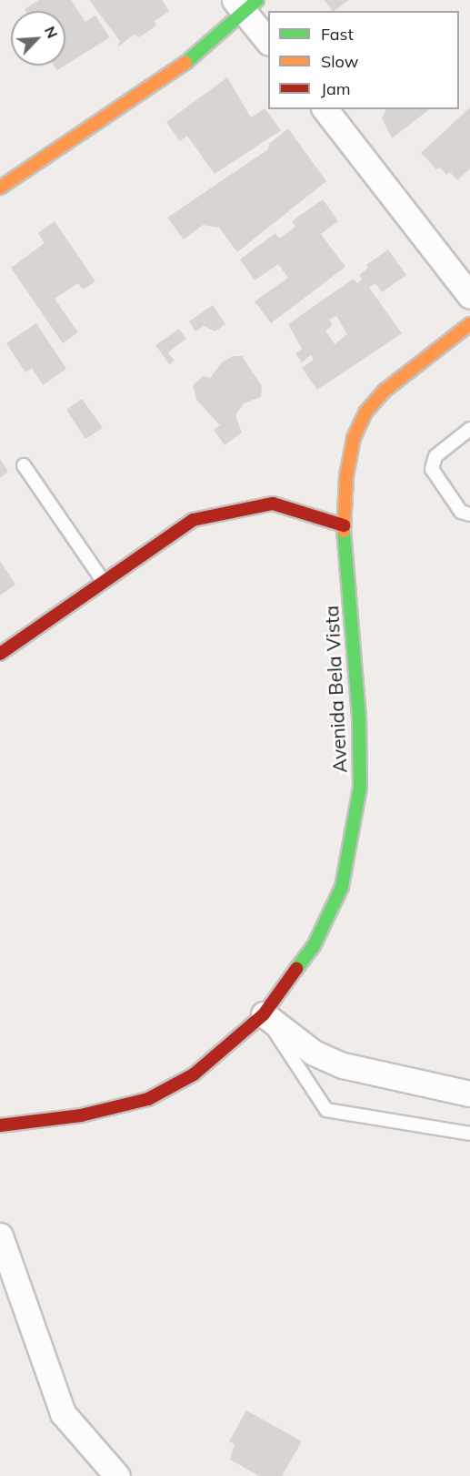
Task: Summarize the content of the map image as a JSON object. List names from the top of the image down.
{
  "streets": {
    "street": ["Avenida Bela Vista"]
  },
  "legend": ["Fast", "Slow", "Jam"],
  "north": "top right"
}
